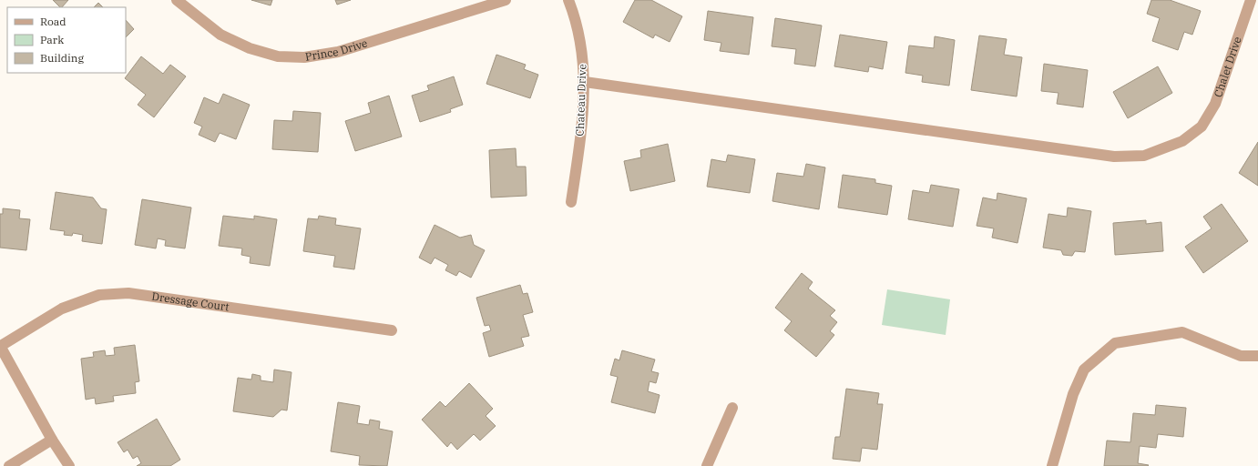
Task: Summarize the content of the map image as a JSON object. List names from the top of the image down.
{
  "streets": {
    "street": [
      "Prince Drive",
      "Chalet Drive",
      "Chateau Drive",
      "Dressage Court"
    ]
  },
  "crossings": [
    ["Chalet Drive", "Chateau Drive"]
  ],
  "legend": ["Road", "Park", "Building"]
}
